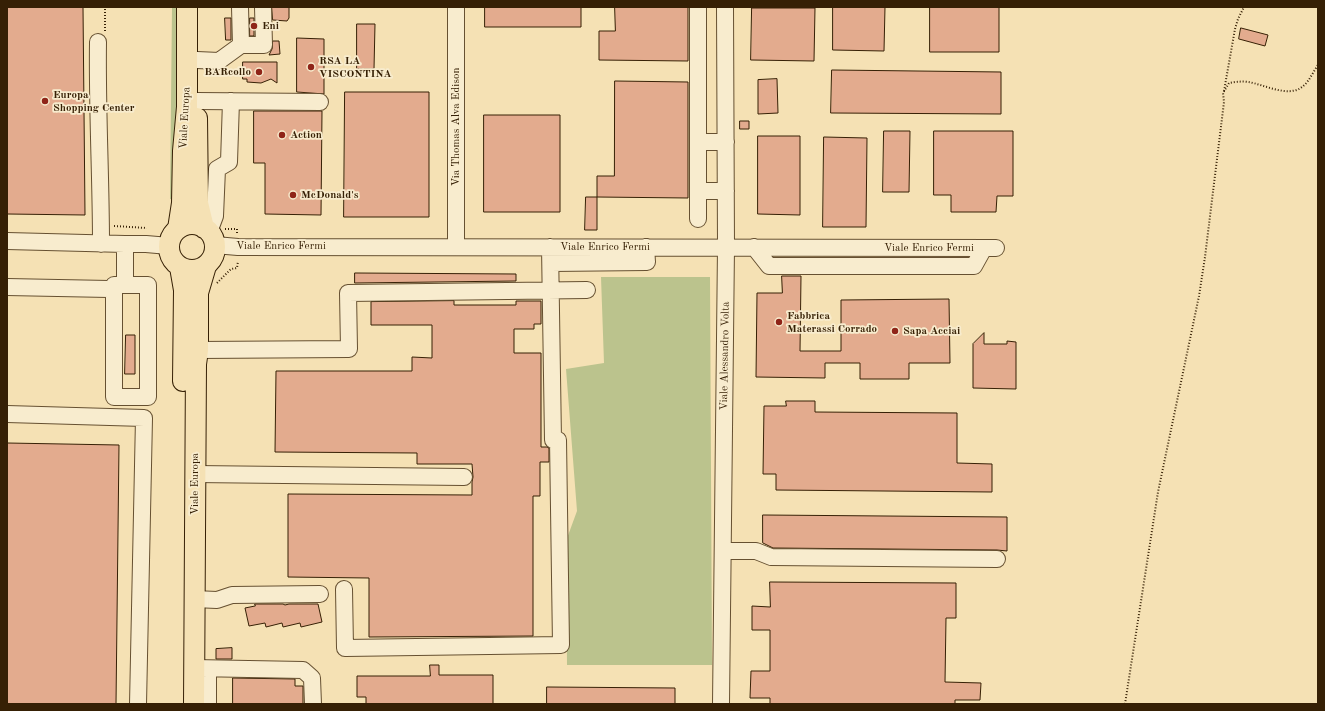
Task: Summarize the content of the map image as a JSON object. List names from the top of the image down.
{
  "streets": {
    "main road": ["Viale Europa"],
    "street": ["Via Thomas Alva Edison", "Viale Enrico Fermi", "Viale Alessandro Volta"]
  },
  "crossings": [
    ["Viale Europa", "Viale Enrico Fermi"],
    ["Via Thomas Alva Edison", "Viale Enrico Fermi"],
    ["Viale Enrico Fermi", "Viale Alessandro Volta"]
  ],
  "places": [
    "Eni",
    "RSA LA VISCONTINA",
    "BARcollo",
    "Europa Shopping Center",
    "Action",
    "McDonald's",
    "Fabbrica Materassi Corrado",
    "Sapa Acciai"
  ]
}
